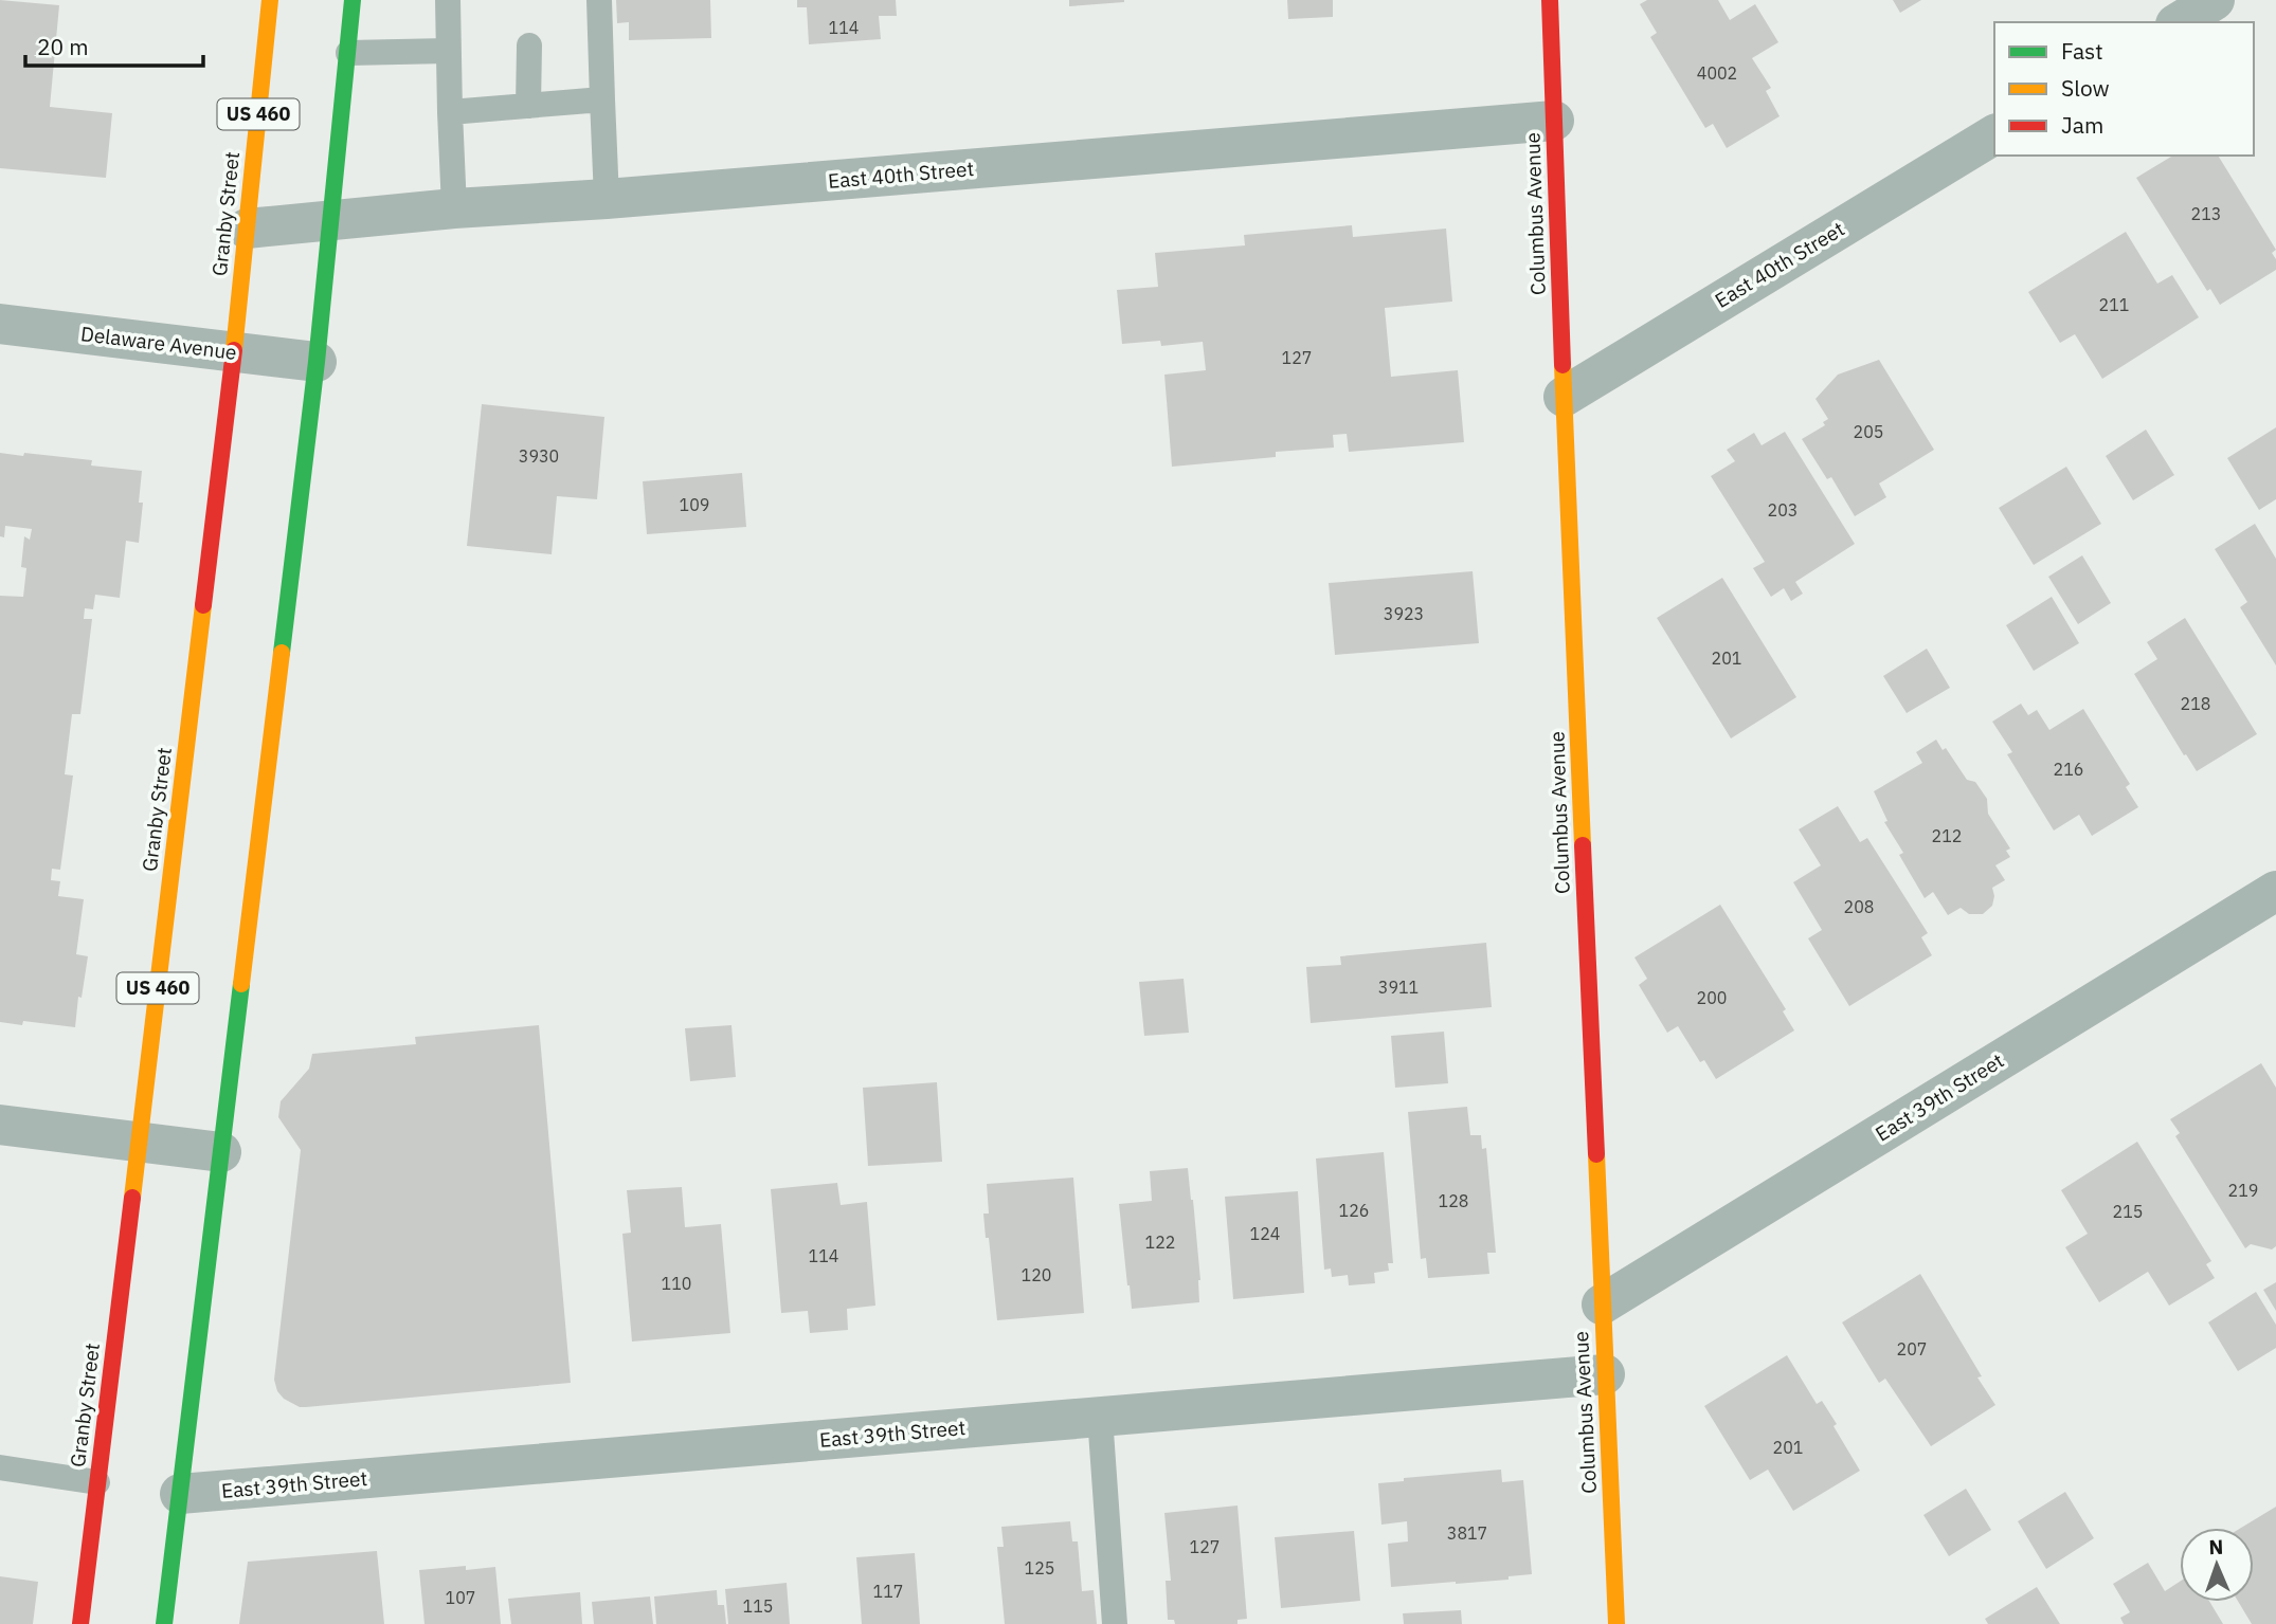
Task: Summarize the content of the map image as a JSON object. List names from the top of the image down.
{
  "streets": {
    "main road": ["US 460", "Granby Street", "Columbus Avenue"],
    "street": ["East 40th Street", "Delaware Avenue", "East 39th Street"]
  },
  "crossings": [
    ["East 40th Street", "Granby Street"],
    ["East 40th Street", "Columbus Avenue"],
    ["Granby Street", "Delaware Avenue"],
    ["Columbus Avenue", "East 39th Street"]
  ],
  "house_numbers": [
    "114",
    "4002",
    "213",
    "211",
    "127",
    "205",
    "3930",
    "109",
    "203",
    "3923",
    "201",
    "218",
    "216",
    "212",
    "208",
    "3911",
    "200",
    "219",
    "128",
    "126",
    "215",
    "124",
    "122",
    "114",
    "120",
    "110",
    "207",
    "201",
    "3817",
    "127",
    "125",
    "117",
    "107",
    "115"
  ],
  "legend": ["Fast", "Slow", "Jam"],
  "scale_bar": "20 m",
  "north": "top"
}
